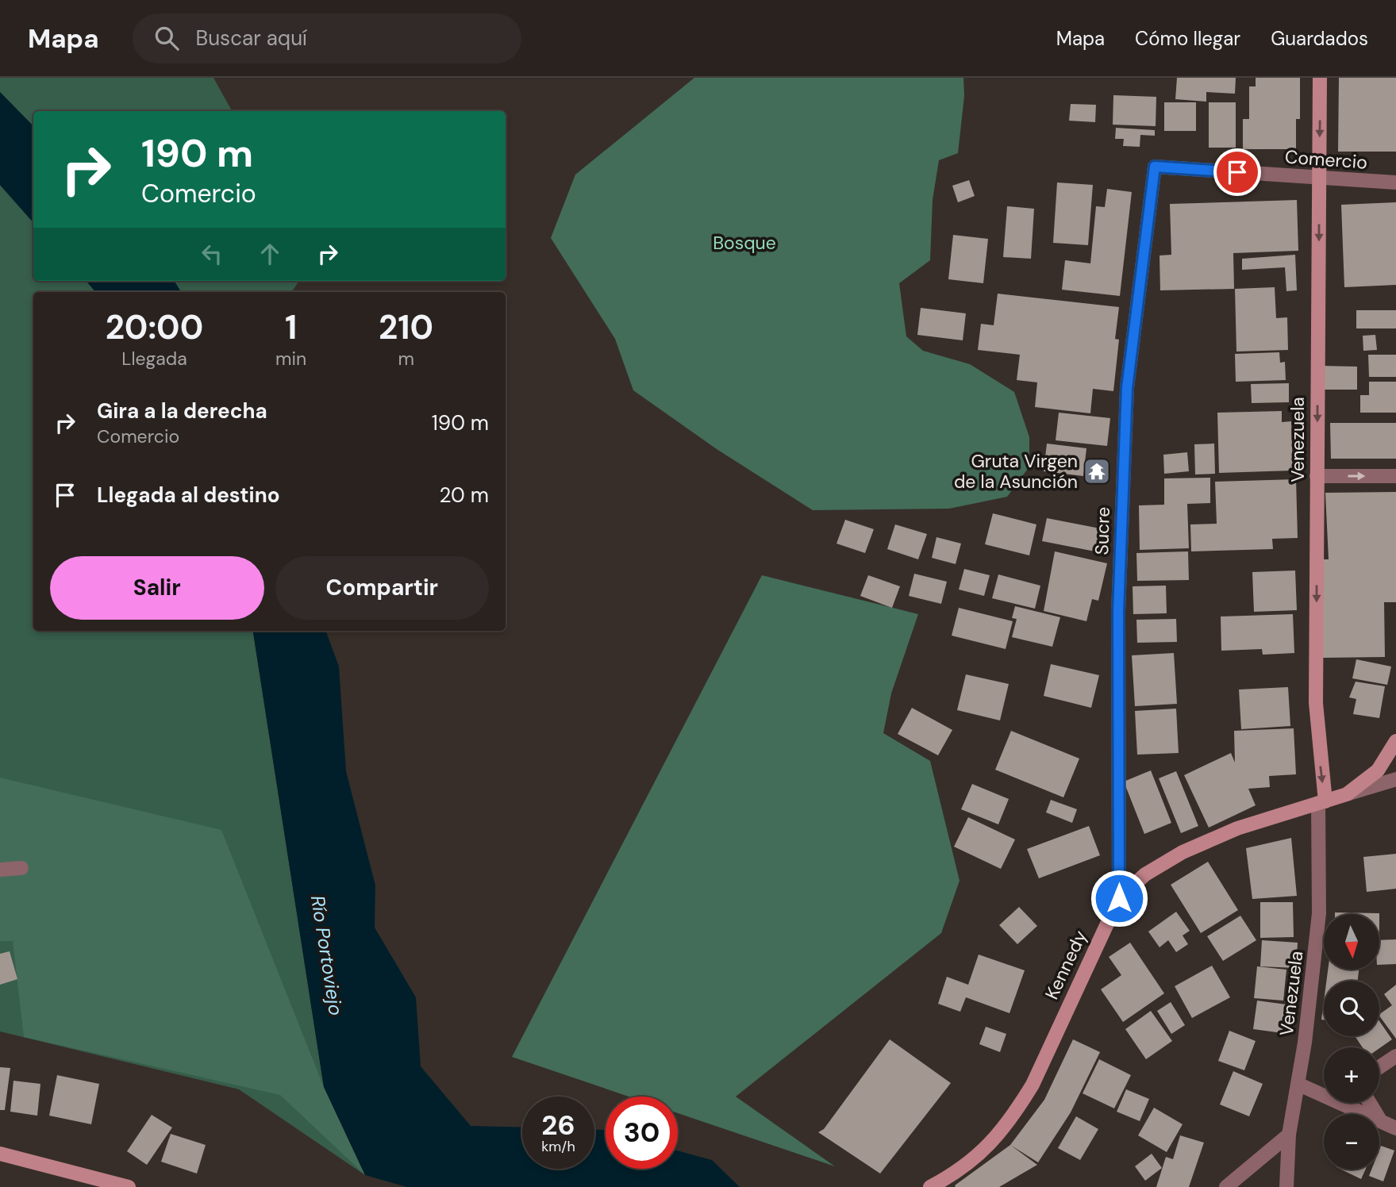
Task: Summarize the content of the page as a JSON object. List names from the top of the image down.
{
  "streets": {
    "street": [
      "Comercio",
      "Venezuela",
      "Sucre",
      "Kennedy"
    ]
  },
  "crossings": [
    ["Comercio", "Venezuela"],
    ["Comercio", "Sucre"],
    ["Venezuela", "Kennedy"],
    ["Sucre", "Kennedy"]
  ],
  "one_way": ["Venezuela"],
  "water": ["Río Portoviejo"],
  "parks": ["Bosque"],
  "places": {
    "temple": ["Gruta Virgen de la Asunción"]
  },
  "north": "bottom",
  "page": {
    "header": "Mapa",
    "search": "Buscar aquí",
    "nav": ["Mapa", "Cómo llegar", "Guardados"],
    "turn": ["190 m", "Comercio"],
    "eta": [
      "20:00",
      "Llegada",
      "1",
      "min",
      "210",
      "m"
    ],
    "list": [
      {
        "name": "Gira a la derecha",
        "note": "Comercio",
        "value": "190 m"
      },
      {
        "name": "Llegada al destino",
        "value": "20 m"
      }
    ],
    "buttons": ["Salir", "Compartir"],
    "map_buttons": ["+", "−"],
    "speed": "26 km/h",
    "limit": "30"
  }
}
